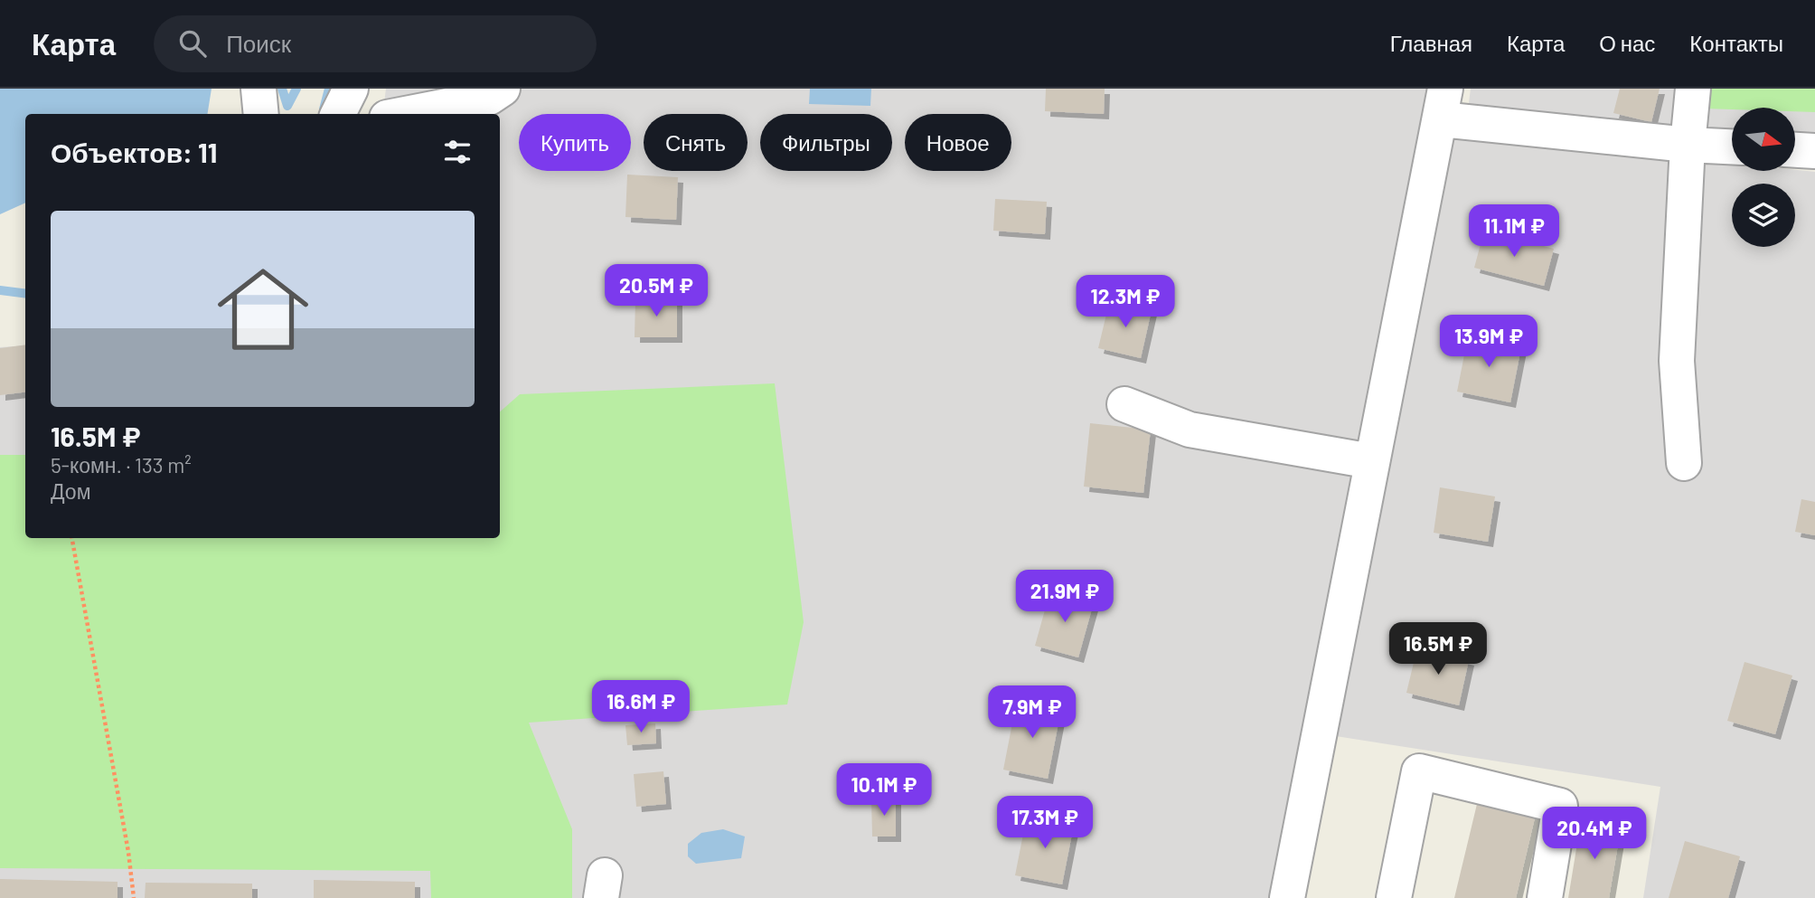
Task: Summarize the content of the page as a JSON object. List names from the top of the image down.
{
  "north": "right",
  "page": {
    "header": "Карта",
    "search": "Поиск",
    "nav": [
      "Главная",
      "Карта",
      "О нас",
      "Контакты"
    ],
    "chip": [
      "Купить",
      "Снять",
      "Фильтры",
      "Новое"
    ],
    "heading": "Объектов: 11",
    "list": [
      {
        "name": "16.5M ₽",
        "note": "5-комн. · 133 m² · Дом"
      }
    ],
    "price": [
      "11.1M ₽",
      "20.5M ₽",
      "12.3M ₽",
      "13.9M ₽",
      "21.9M ₽",
      "16.5M ₽",
      "16.6M ₽",
      "7.9M ₽",
      "10.1M ₽",
      "17.3M ₽",
      "20.4M ₽"
    ]
  }
}
